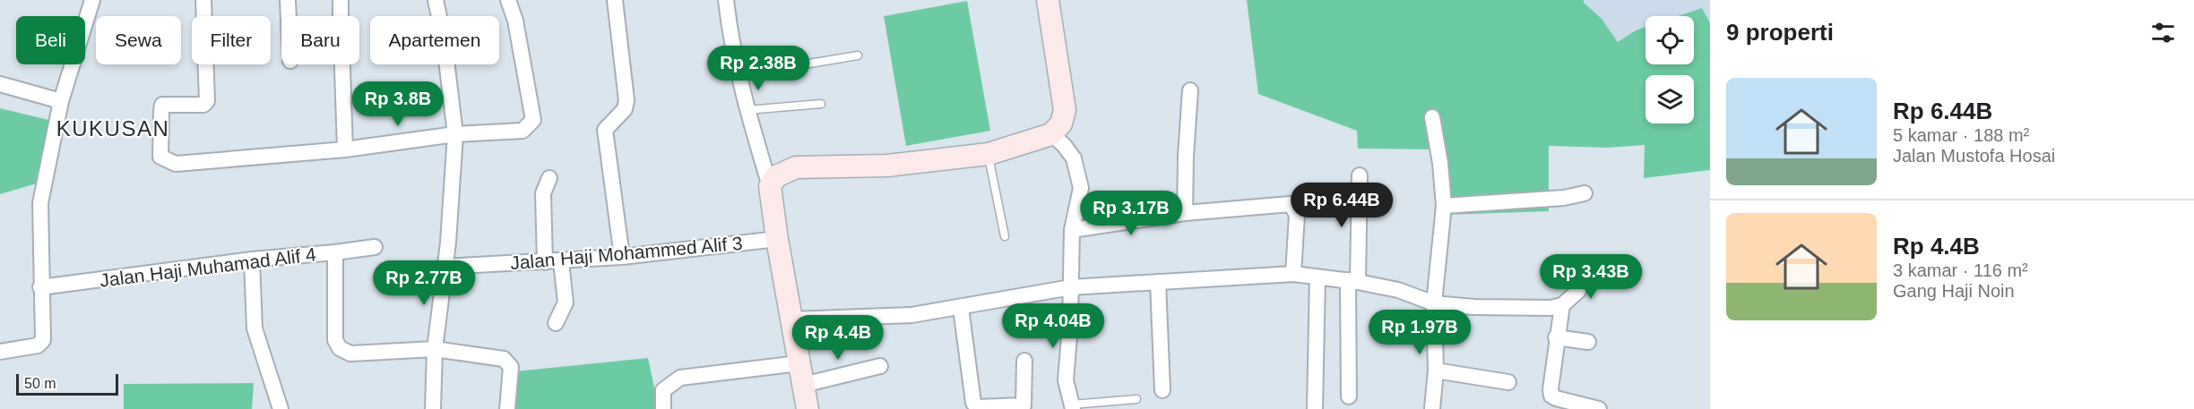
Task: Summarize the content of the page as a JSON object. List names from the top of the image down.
{
  "streets": {
    "street": ["Jalan Haji Mohammed Alif 3", "Jalan Haji Muhamad Alif 4"]
  },
  "districts": ["KUKUSAN"],
  "scale_bar": "50 m",
  "page": {
    "heading": "9 properti",
    "chip": [
      "Beli",
      "Sewa",
      "Filter",
      "Baru",
      "Apartemen"
    ],
    "price": [
      "Rp 2.38B",
      "Rp 3.8B",
      "Rp 6.44B",
      "Rp 3.17B",
      "Rp 3.43B",
      "Rp 2.77B",
      "Rp 4.04B",
      "Rp 1.97B",
      "Rp 4.4B"
    ],
    "list": [
      {
        "name": "Rp 6.44B",
        "note": "5 kamar · 188 m² · Jalan Mustofa Hosai"
      },
      {
        "name": "Rp 4.4B",
        "note": "3 kamar · 116 m² · Gang Haji Noin"
      }
    ],
    "scale": "50 m"
  }
}
